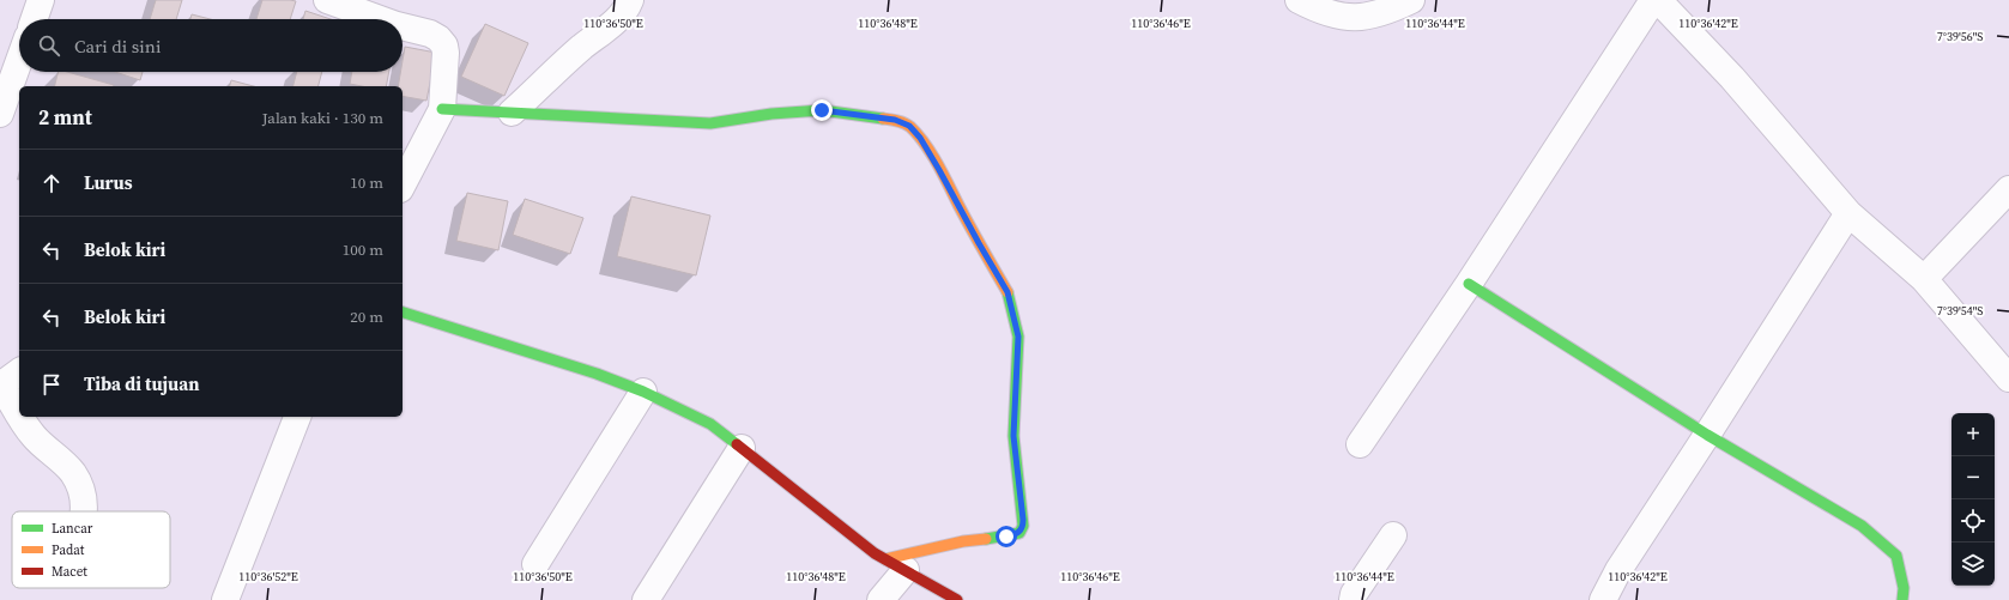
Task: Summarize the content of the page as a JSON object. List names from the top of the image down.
{
  "legend": ["Lancar", "Padat", "Macet"],
  "page": {
    "search": "Cari di sini",
    "heading": ["2 mnt", "Jalan kaki · 130 m"],
    "list": [
      ["Lurus", "10 m"],
      ["Belok kiri", "100 m"],
      ["Belok kiri", "20 m"],
      "Tiba di tujuan"
    ],
    "map_buttons": ["+", "−"]
  },
  "coordinates": [
    "110°36'50\"E",
    "110°36'48\"E",
    "110°36'46\"E",
    "110°36'44\"E",
    "110°36'42\"E",
    "7°39'56\"S",
    "7°39'54\"S",
    "110°36'52\"E"
  ]
}
